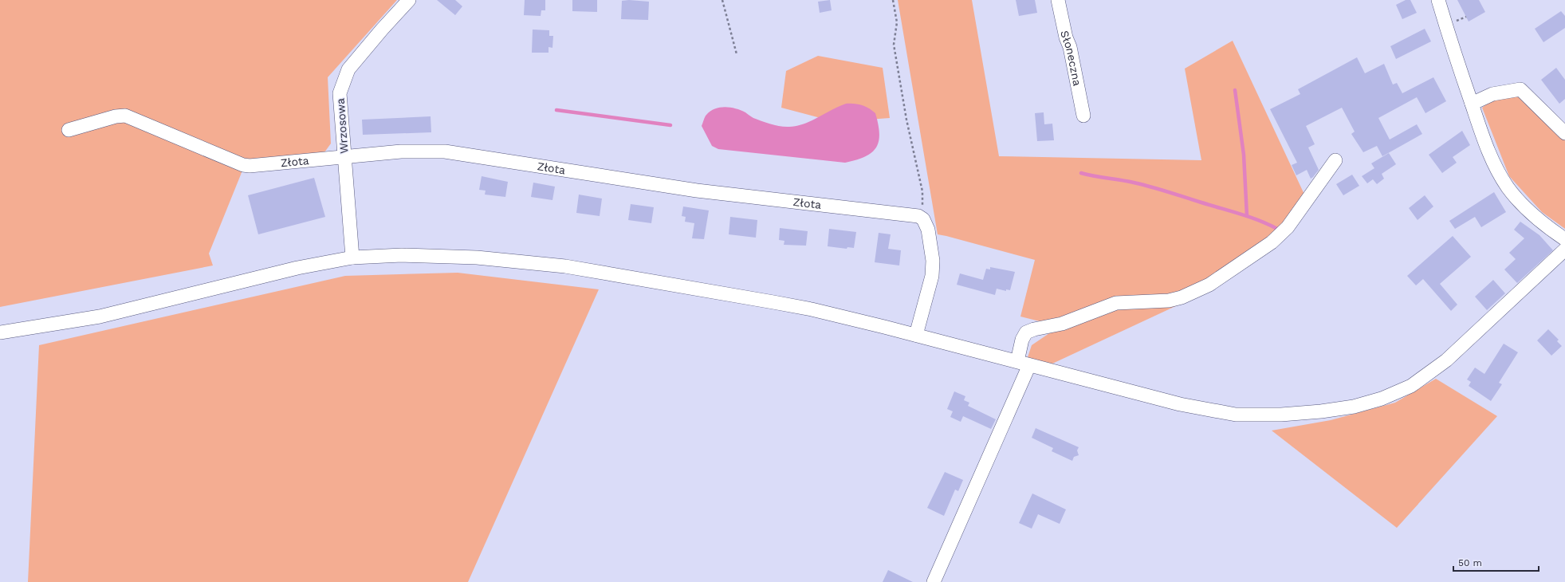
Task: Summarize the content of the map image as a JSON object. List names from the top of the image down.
{
  "streets": {
    "street": ["Słoneczna", "Wrzosowa", "Złota"]
  },
  "crossings": [
    ["Wrzosowa", "Złota"]
  ],
  "scale_bar": "50 m"
}
